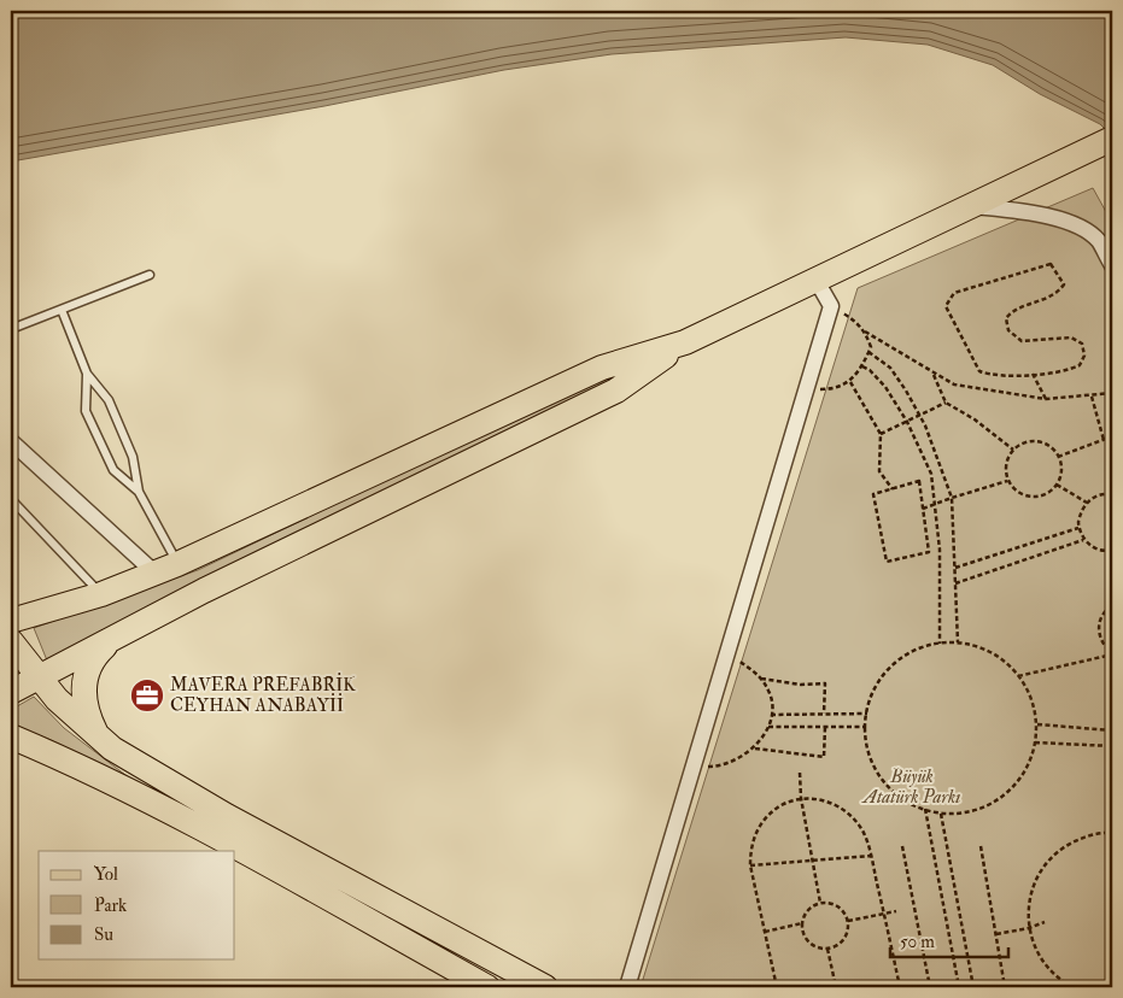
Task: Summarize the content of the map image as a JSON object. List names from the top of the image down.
{
  "parks": ["Büyük Atatürk Parkı"],
  "places": {
    "office": ["MAVERA PREFABRİK CEYHAN ANABAYİİ"]
  },
  "legend": ["Yol", "Park", "Su"],
  "scale_bar": "50 m"
}
